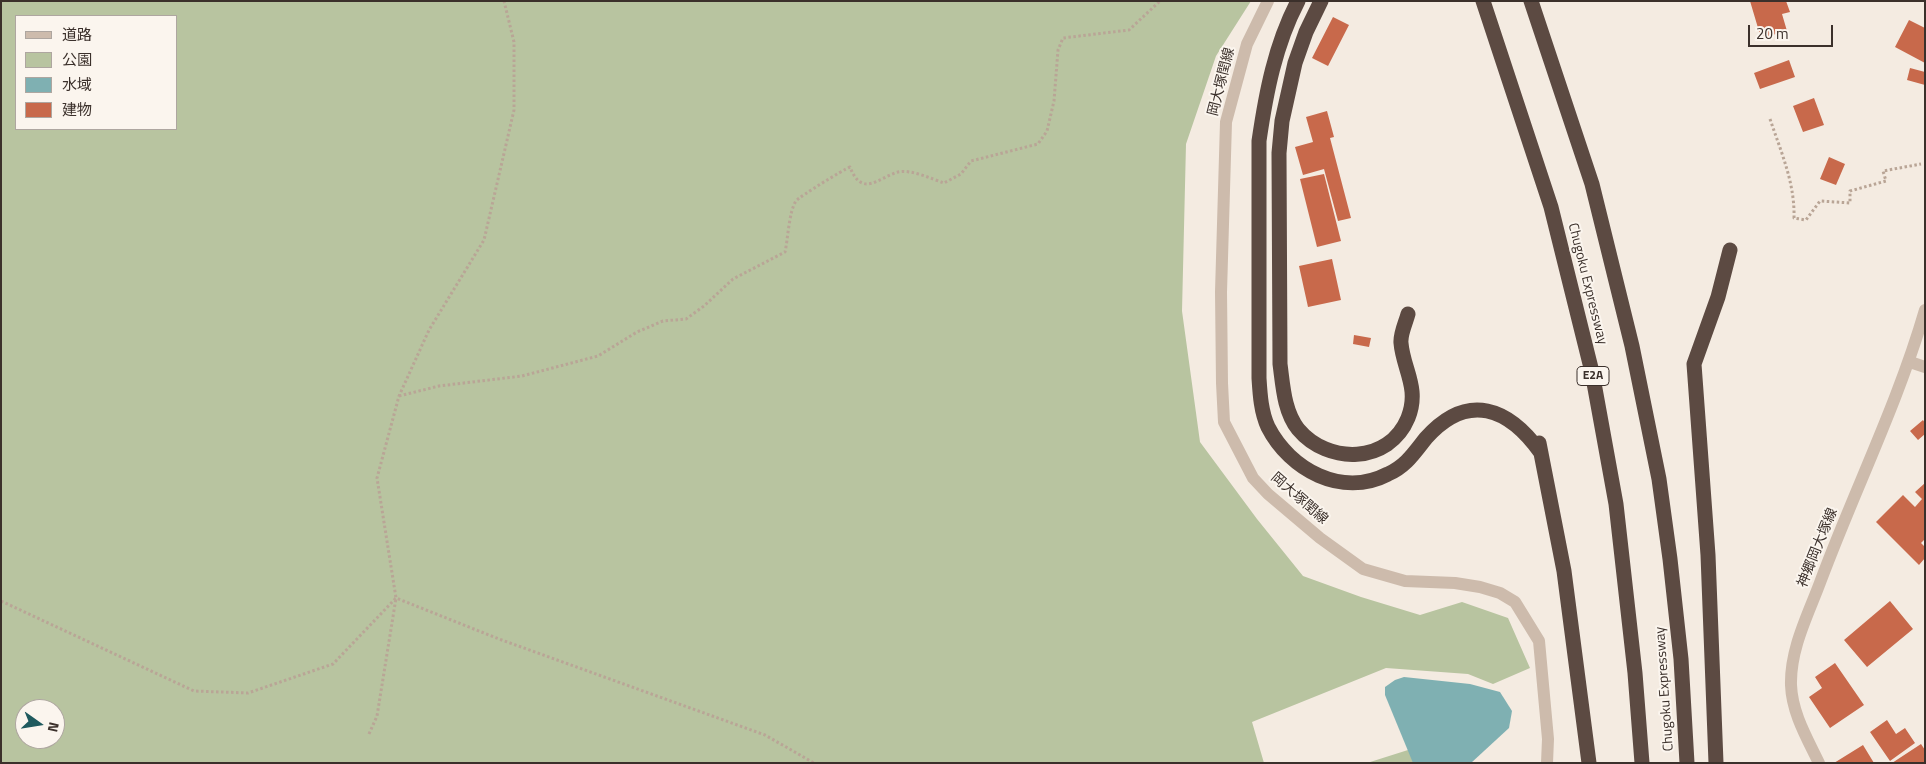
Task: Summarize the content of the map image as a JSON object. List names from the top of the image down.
{
  "streets": {
    "highway": ["Chugoku Expressway", "E2A"],
    "street": ["岡大塚閏線", "神郷岡大塚線"]
  },
  "legend": [
    "道路",
    "公園",
    "水域",
    "建物"
  ],
  "scale_bar": "20 m",
  "north": "right"
}
